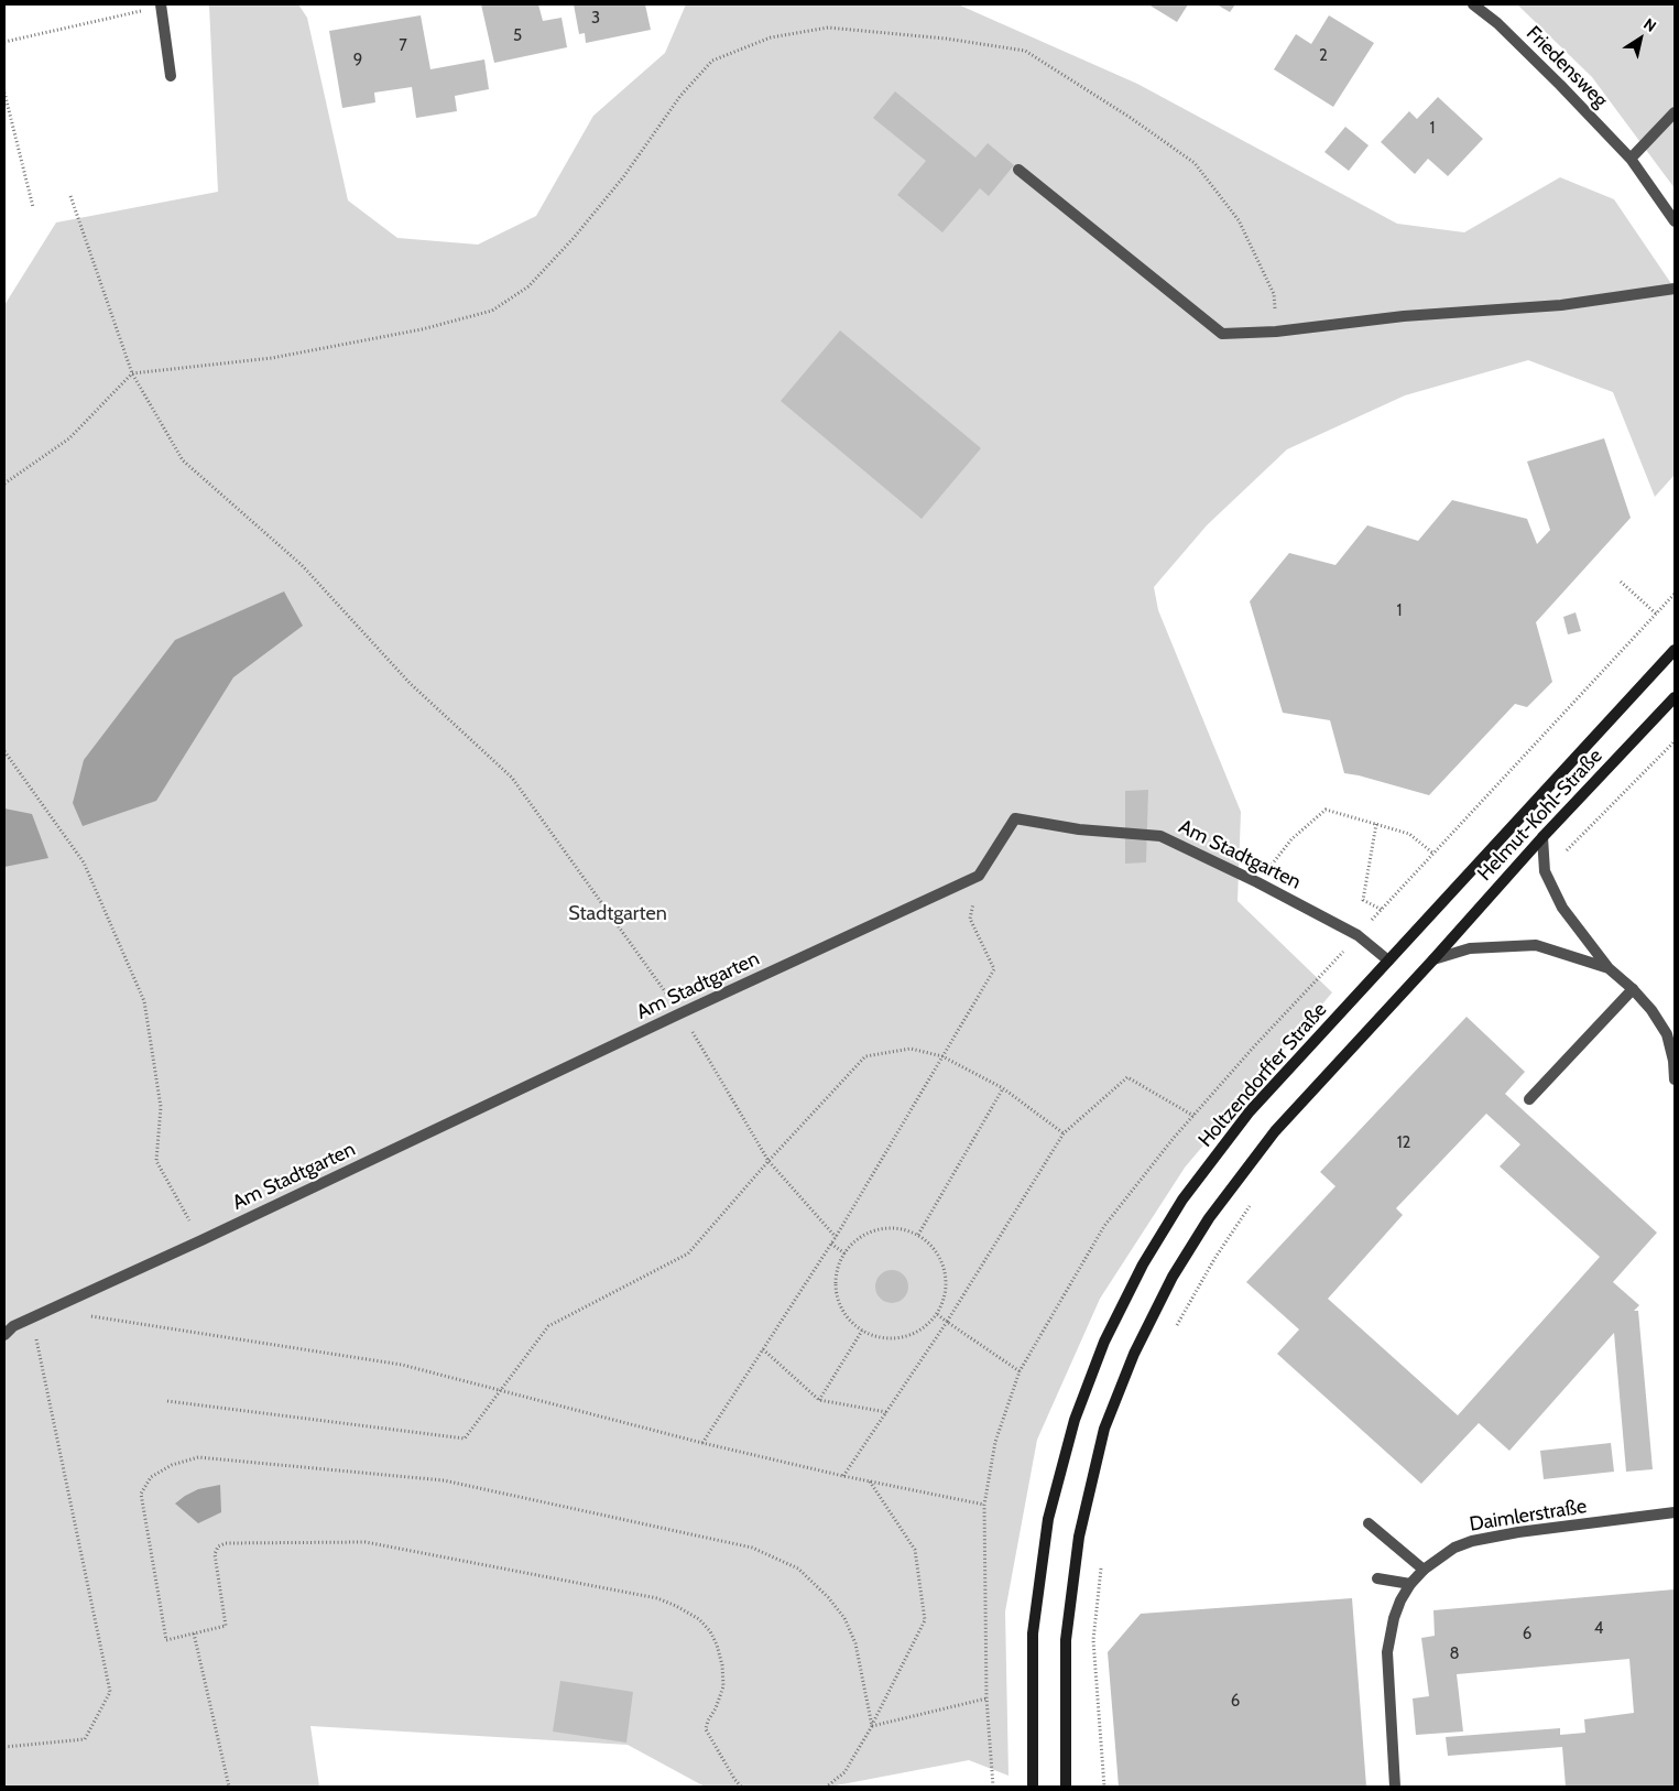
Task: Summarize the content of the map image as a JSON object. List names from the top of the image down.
{
  "streets": {
    "street": [
      "Friedensweg",
      "Helmut-Kohl-Straße",
      "Am Stadtgarten",
      "Holtzendorffer Straße",
      "Daimlerstraße"
    ]
  },
  "crossings": [
    ["Helmut-Kohl-Straße", "Holtzendorffer Straße"],
    ["Am Stadtgarten", "Holtzendorffer Straße"]
  ],
  "parks": ["Stadtgarten"],
  "house_numbers": [
    "3",
    "5",
    "7",
    "2",
    "9",
    "1",
    "1",
    "12",
    "4",
    "6",
    "8",
    "6"
  ],
  "north": "top right"
}
